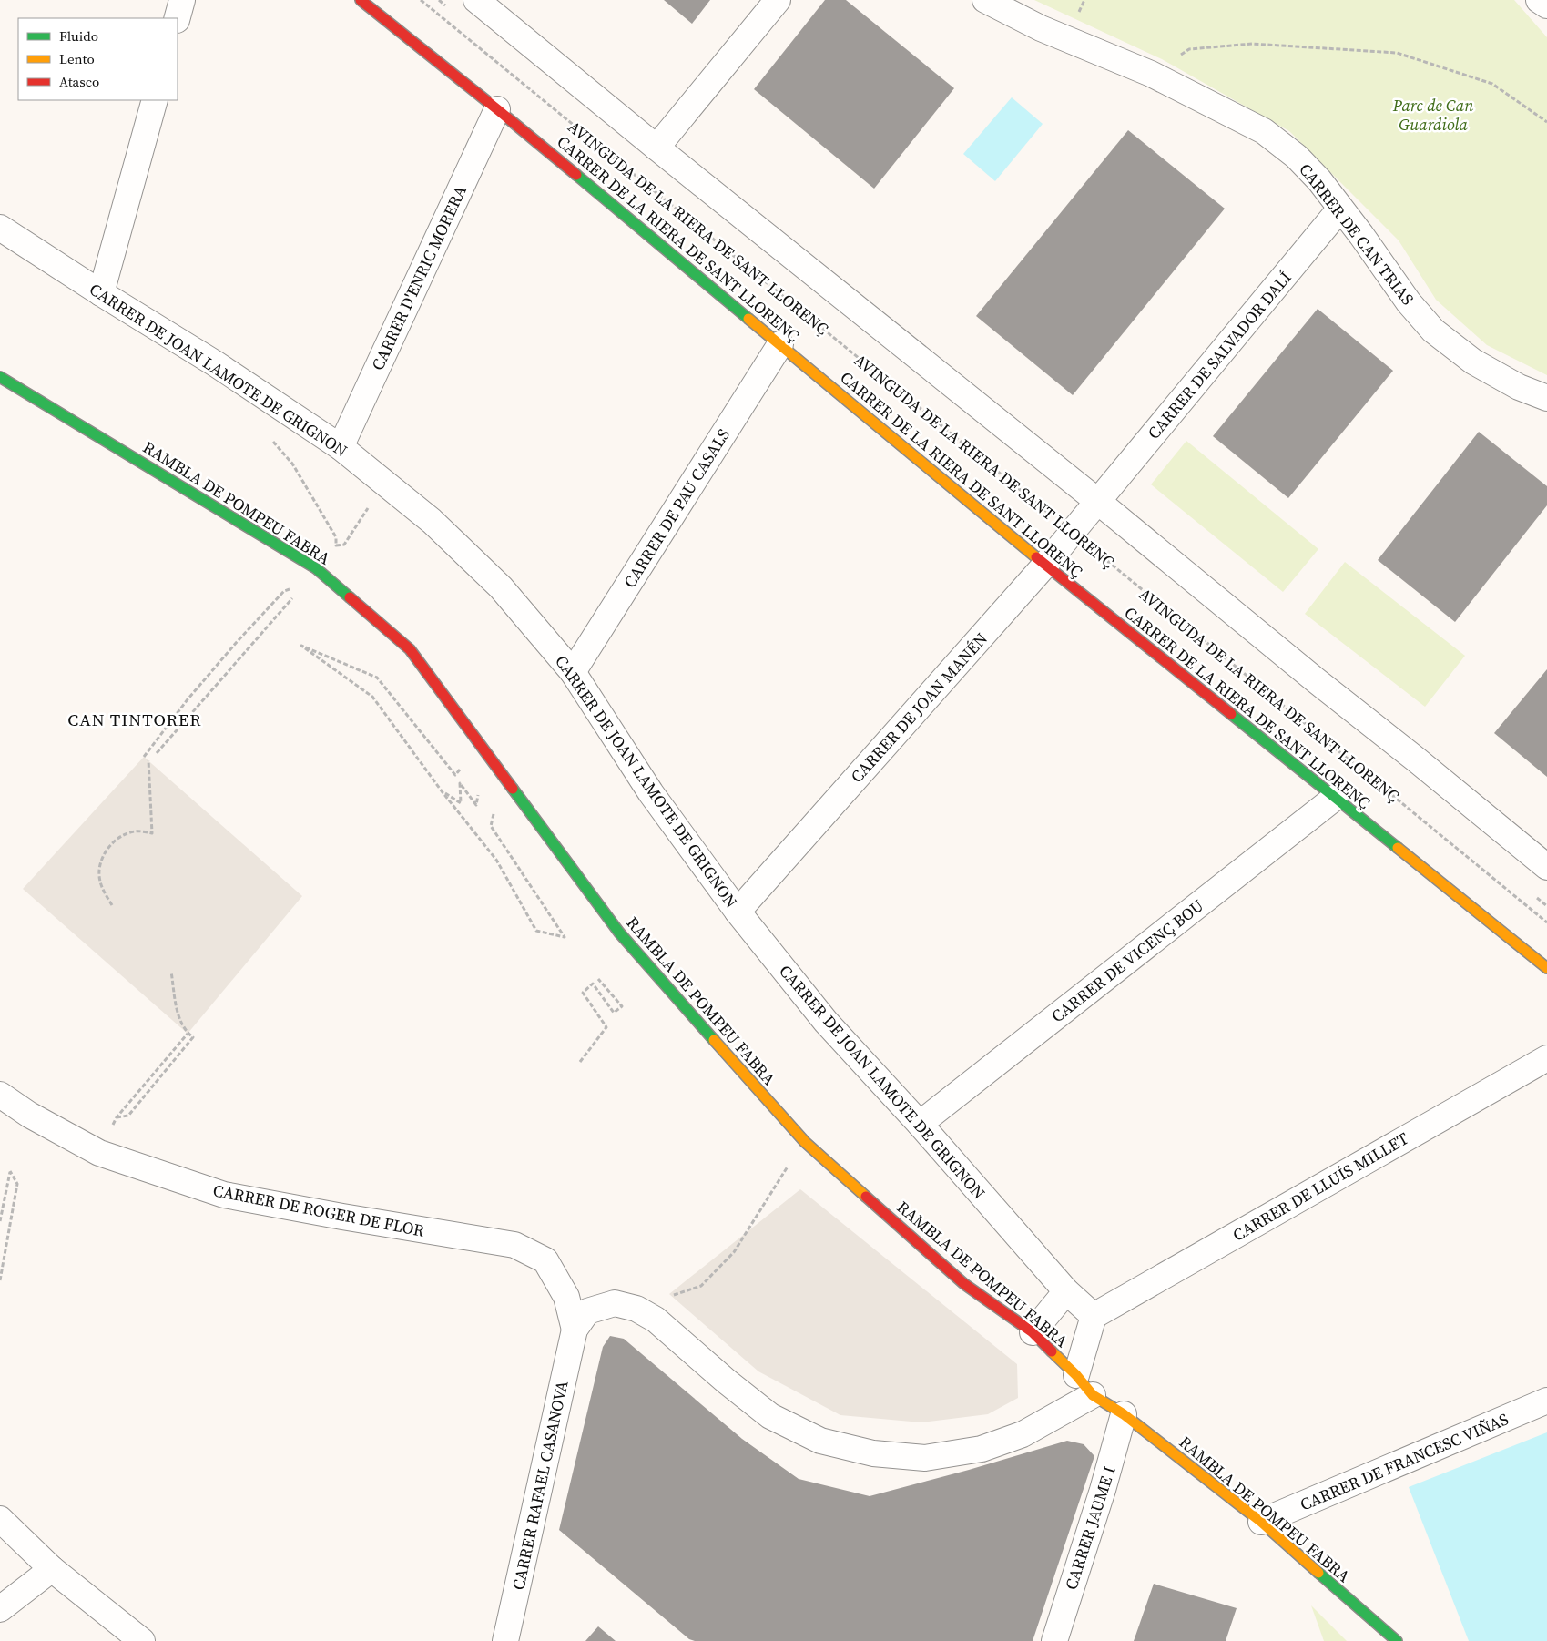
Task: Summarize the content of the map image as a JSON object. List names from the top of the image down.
{
  "streets": {
    "street": [
      "CARRER DE CAN TRIAS",
      "CARRER DE LA RIERA DE SANT LLORENÇ",
      "CARRER D'ENRIC MORERA",
      "CARRER DE SALVADOR DALÍ",
      "CARRER DE JOAN LAMOTE DE GRIGNON",
      "RAMBLA DE POMPEU FABRA",
      "CARRER DE PAU CASALS",
      "CARRER DE JOAN MANÉN",
      "CARRER DE VICENÇ BOU",
      "CARRER DE LLUÍS MILLET",
      "CARRER DE ROGER DE FLOR",
      "CARRER DE FRANCESC VIÑAS",
      "CARRER RAFAEL CASANOVA",
      "CARRER JAUME I"
    ],
    "path": ["AVINGUDA DE LA RIERA DE SANT LLORENÇ"]
  },
  "crossings": [
    ["AVINGUDA DE LA RIERA DE SANT LLORENÇ", "CARRER DE JOAN MANÉN"],
    ["CARRER DE CAN TRIAS", "CARRER DE SALVADOR DALÍ"],
    ["CARRER DE LA RIERA DE SANT LLORENÇ", "CARRER D'ENRIC MORERA"],
    ["CARRER DE LA RIERA DE SANT LLORENÇ", "CARRER DE PAU CASALS"],
    ["CARRER DE LA RIERA DE SANT LLORENÇ", "CARRER DE JOAN MANÉN"],
    ["CARRER DE LA RIERA DE SANT LLORENÇ", "CARRER DE VICENÇ BOU"],
    ["CARRER D'ENRIC MORERA", "CARRER DE JOAN LAMOTE DE GRIGNON"],
    ["CARRER DE SALVADOR DALÍ", "CARRER DE JOAN MANÉN"],
    ["CARRER DE JOAN LAMOTE DE GRIGNON", "CARRER DE PAU CASALS"],
    ["CARRER DE JOAN LAMOTE DE GRIGNON", "CARRER DE JOAN MANÉN"],
    ["CARRER DE JOAN LAMOTE DE GRIGNON", "CARRER DE VICENÇ BOU"],
    ["CARRER DE JOAN LAMOTE DE GRIGNON", "CARRER DE LLUÍS MILLET"],
    ["RAMBLA DE POMPEU FABRA", "CARRER DE FRANCESC VIÑAS"],
    ["RAMBLA DE POMPEU FABRA", "CARRER JAUME I"],
    ["CARRER DE ROGER DE FLOR", "CARRER RAFAEL CASANOVA"]
  ],
  "districts": ["CAN TINTORER"],
  "parks": ["Parc de Can Guardiola"],
  "legend": ["Fluido", "Lento", "Atasco"]
}
